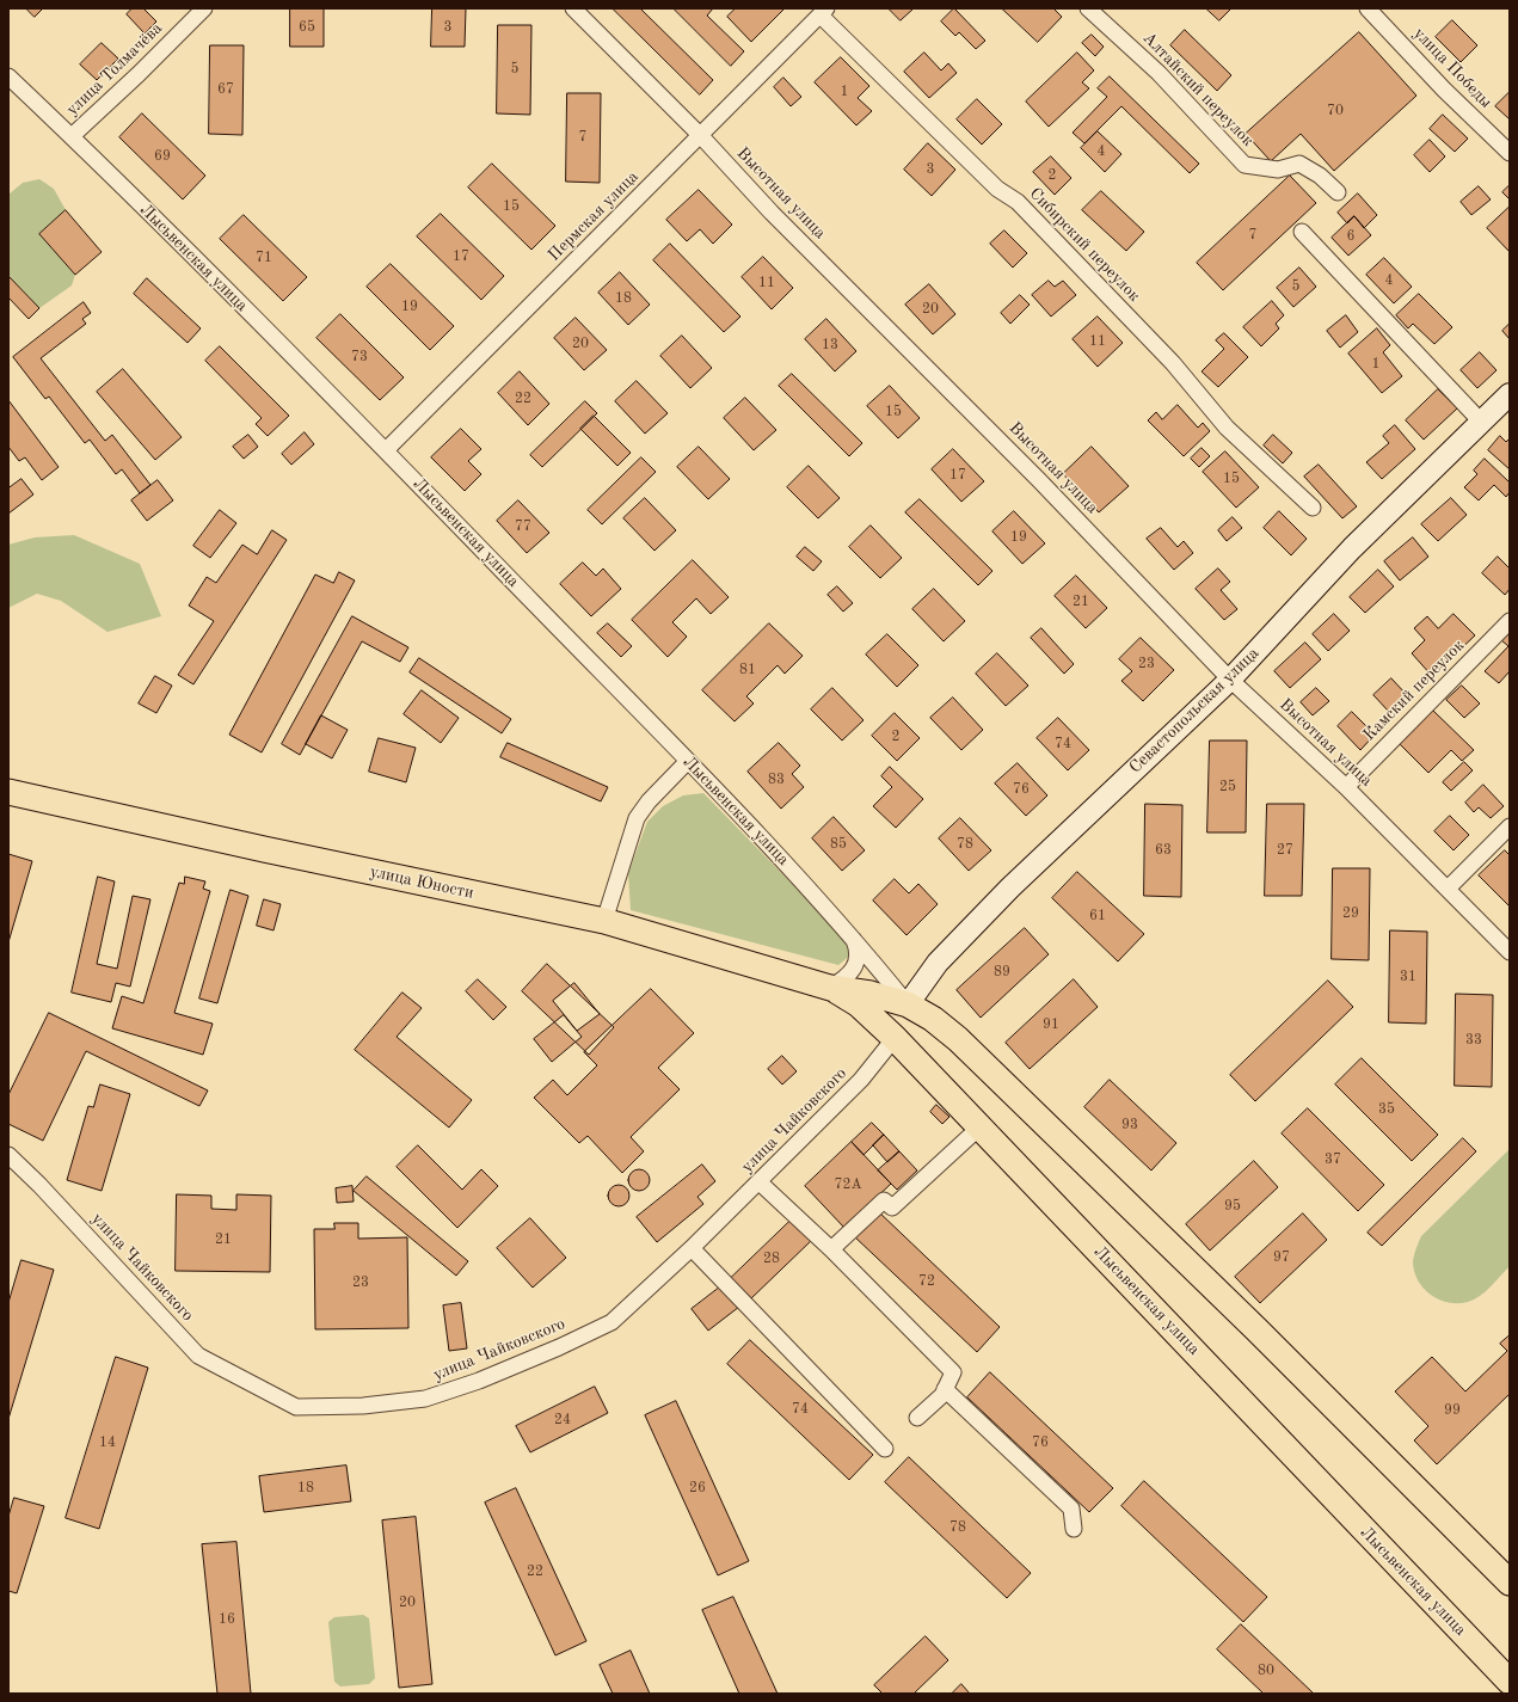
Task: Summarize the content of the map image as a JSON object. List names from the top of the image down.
{
  "streets": {
    "main road": ["Лысьвенская улица", "Севастопольская улица", "улица Юности"],
    "street": [
      "улица Победы",
      "улица Толмачёва",
      "Алтайский переулок",
      "Высотная улица",
      "Пермская улица",
      "Сибирский переулок",
      "Камский переулок",
      "улица Чайковского"
    ]
  },
  "crossings": [
    ["улица Толмачёва", "Лысьвенская улица"],
    ["Высотная улица", "Пермская улица"],
    ["Высотная улица", "Камский переулок"],
    ["Высотная улица", "Севастопольская улица"],
    ["Пермская улица", "Сибирский переулок"],
    ["Пермская улица", "Лысьвенская улица"],
    ["Лысьвенская улица", "Севастопольская улица"],
    ["Лысьвенская улица", "улица Юности"],
    ["Лысьвенская улица", "улица Чайковского"],
    ["Севастопольская улица", "улица Чайковского"]
  ],
  "house_numbers": [
    "65",
    "3",
    "5",
    "67",
    "1",
    "70",
    "7",
    "4",
    "69",
    "3",
    "2",
    "15",
    "7",
    "6",
    "17",
    "71",
    "4",
    "11",
    "5",
    "18",
    "19",
    "20",
    "11",
    "20",
    "13",
    "73",
    "1",
    "22",
    "15",
    "17",
    "15",
    "77",
    "19",
    "21",
    "23",
    "81",
    "2",
    "74",
    "83",
    "25",
    "76",
    "85",
    "78",
    "63",
    "27",
    "29",
    "61",
    "89",
    "31",
    "91",
    "33",
    "35",
    "93",
    "37",
    "72А",
    "95",
    "21",
    "97",
    "28",
    "72",
    "23",
    "74",
    "99",
    "24",
    "14",
    "76",
    "18",
    "26",
    "78",
    "22",
    "20",
    "16",
    "80"
  ]
}
